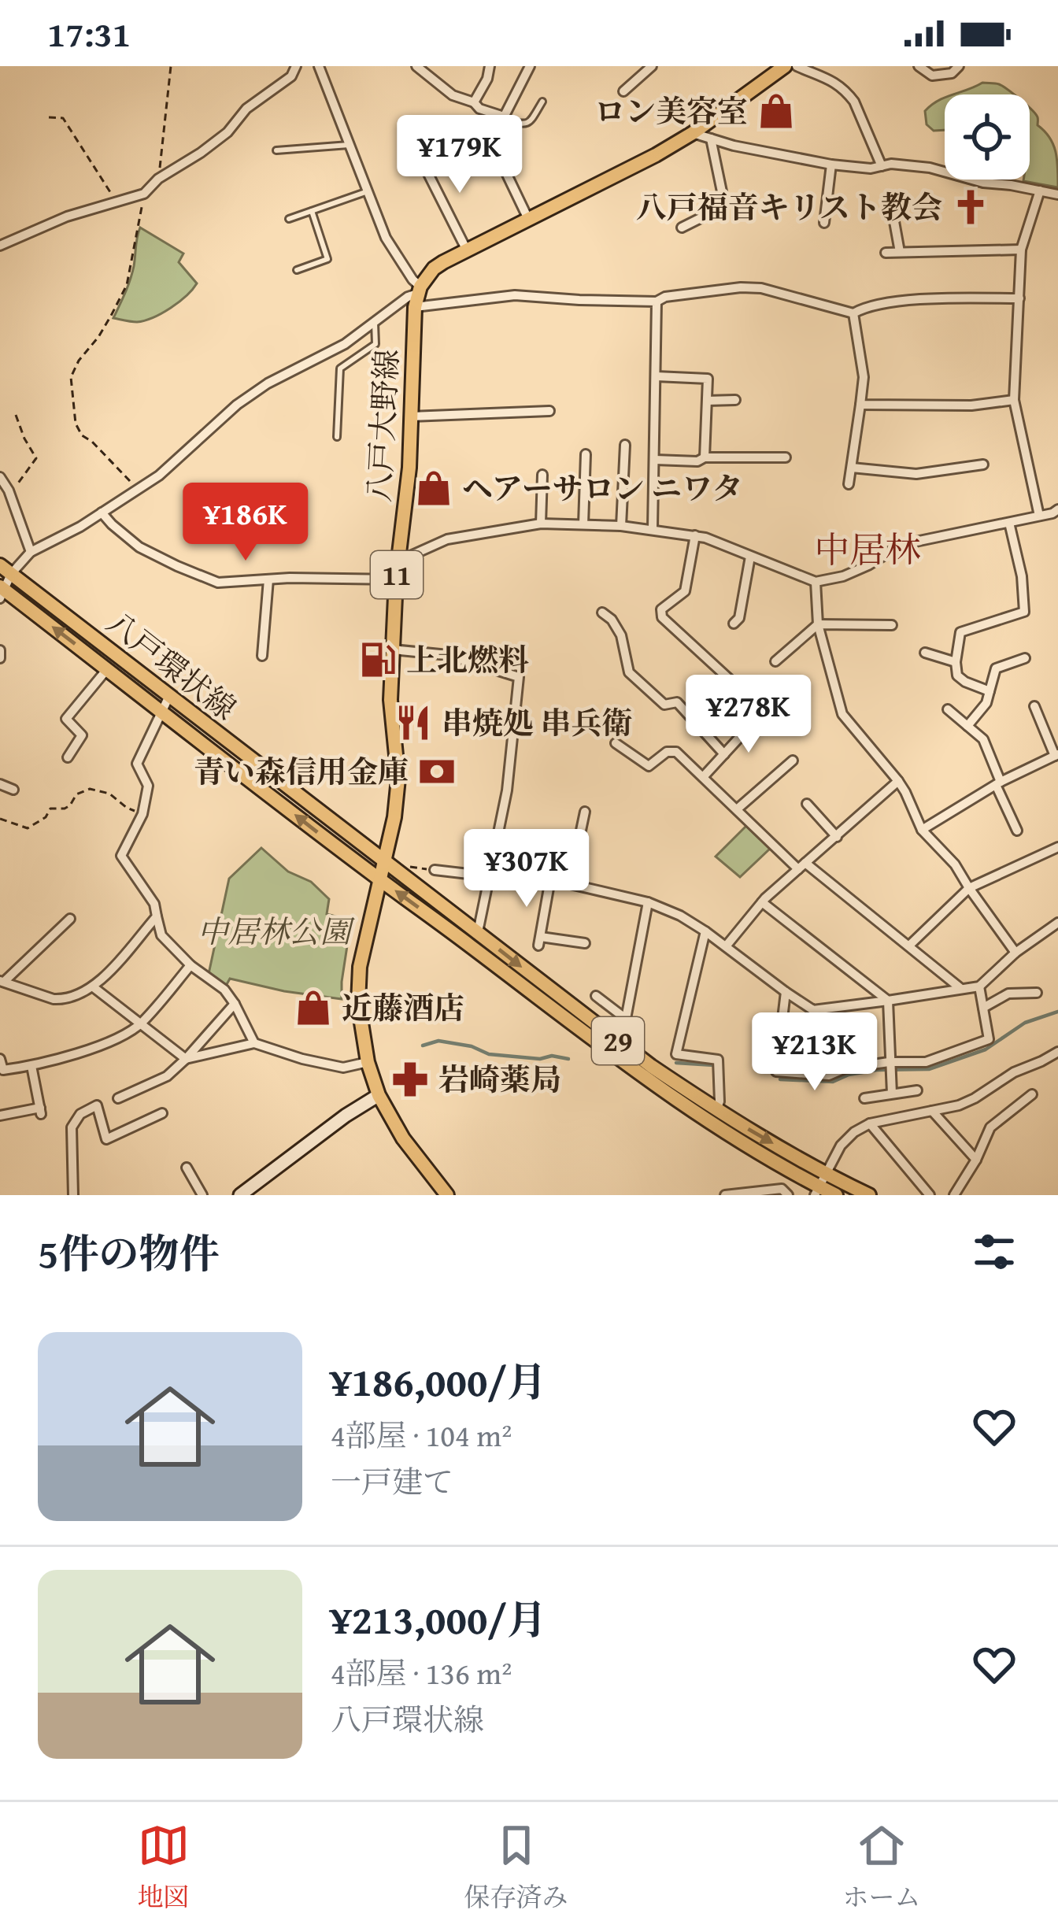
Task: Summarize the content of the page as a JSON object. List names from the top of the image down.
{
  "streets": {
    "main road": [
      "八戸大野線",
      "11",
      "八戸環状線",
      "29"
    ]
  },
  "crossings": [
    ["八戸大野線", "八戸環状線"]
  ],
  "districts": ["中居林"],
  "parks": ["中居林公園"],
  "places": {
    "shop": ["ロン美容室", "ヘアーサロン ニワタ", "近藤酒店"],
    "church": ["八戸福音キリスト教会"],
    "fuel station": ["上北燃料"],
    "restaurant": ["串焼処 串兵衛"],
    "bank": ["青い森信用金庫"],
    "pharmacy": ["岩崎薬局"]
  },
  "page": {
    "status": "17:31",
    "price": [
      "¥179K",
      "¥186K",
      "¥278K",
      "¥307K",
      "¥213K"
    ],
    "heading": "5件の物件",
    "list": [
      {
        "name": "¥186,000/月",
        "note": "4部屋 · 104 m² · 一戸建て"
      },
      {
        "name": "¥213,000/月",
        "note": "4部屋 · 136 m² · 八戸環状線"
      }
    ],
    "tabs": ["地図", "保存済み", "ホーム"]
  }
}
